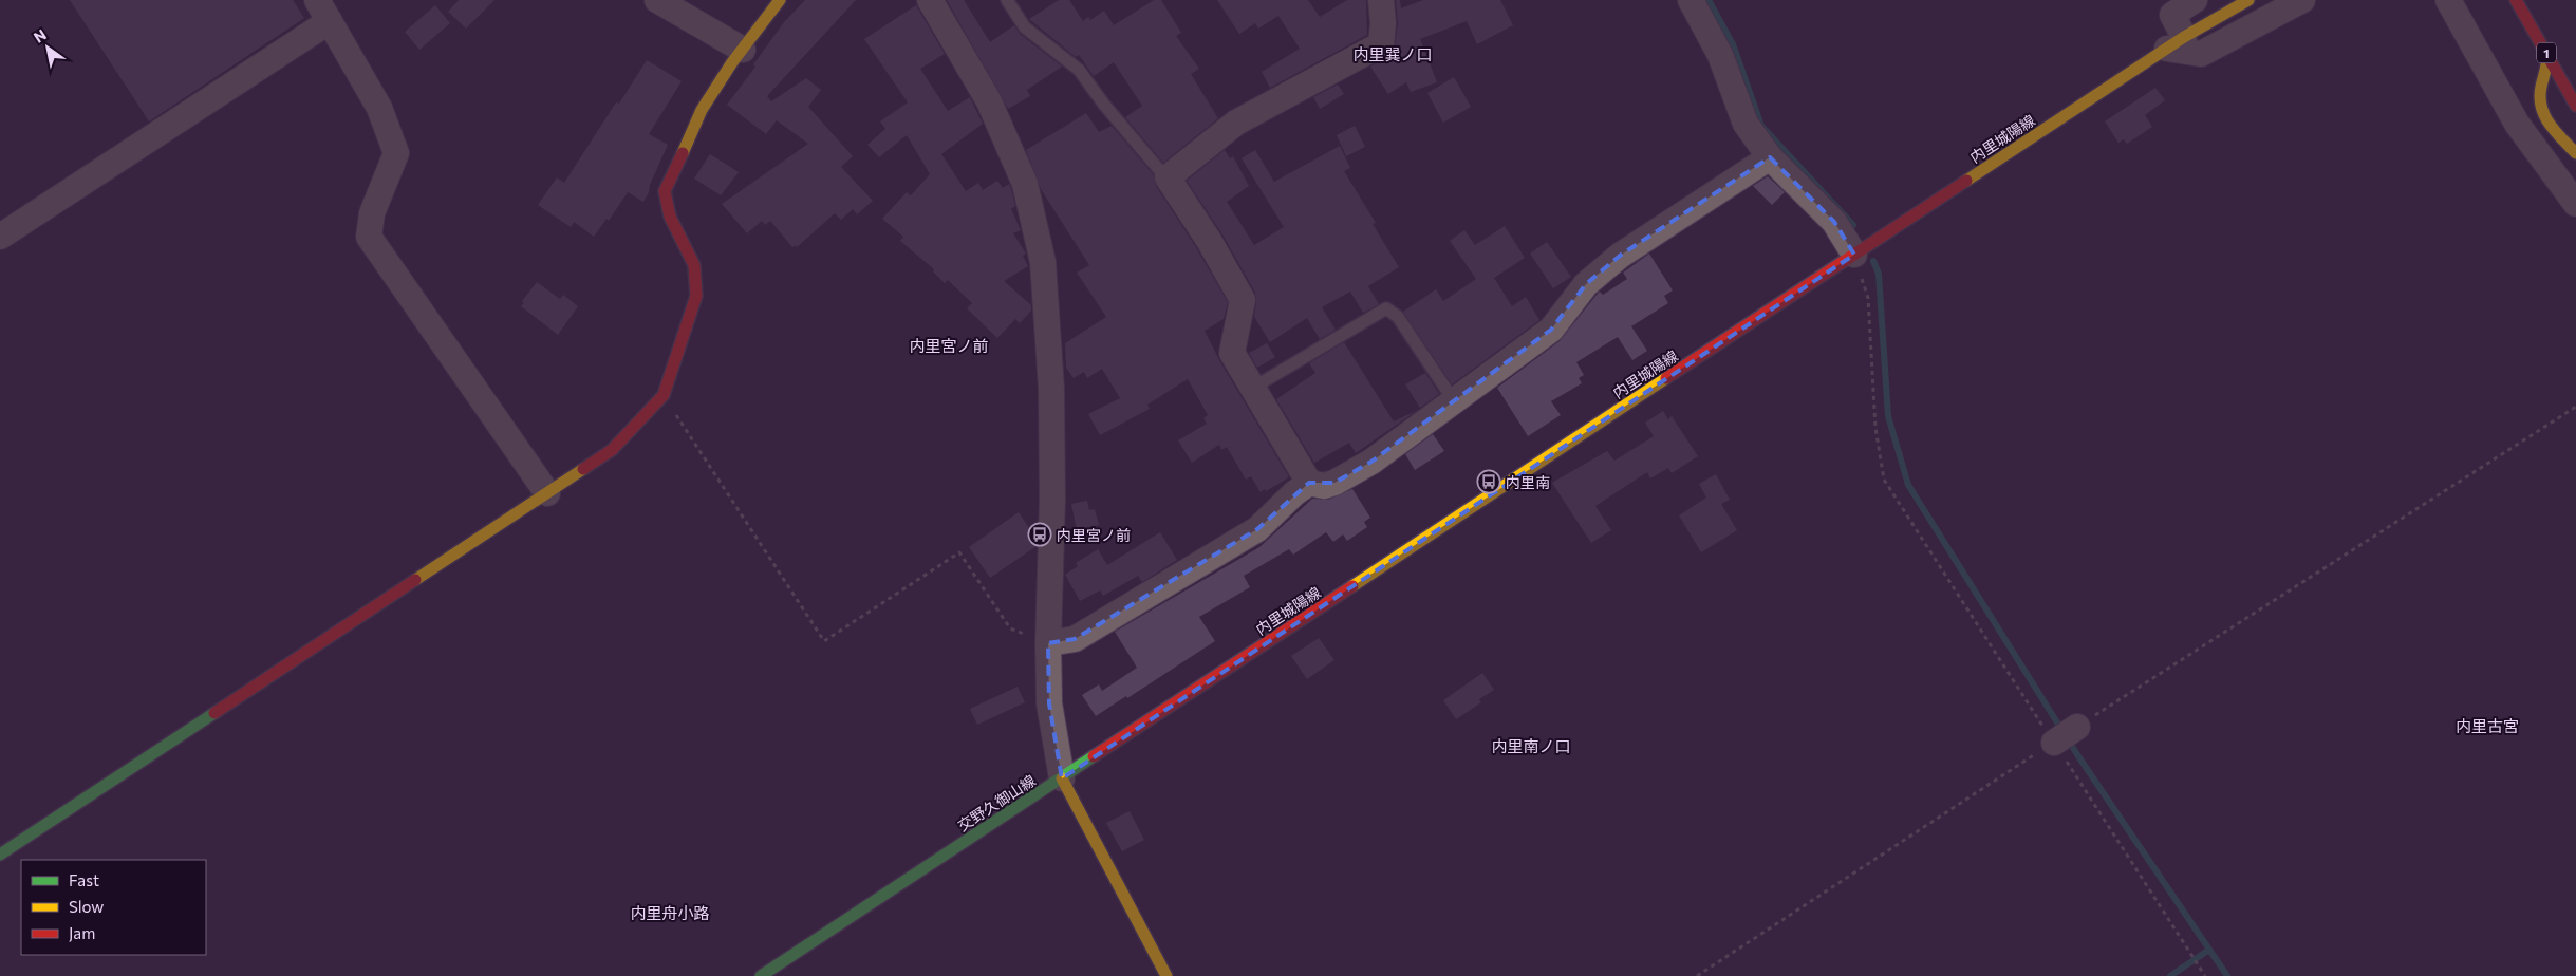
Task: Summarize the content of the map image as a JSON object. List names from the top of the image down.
{
  "streets": {
    "main road": ["1", "内里城陽線", "交野久御山線"]
  },
  "crossings": [
    ["内里城陽線", "交野久御山線"]
  ],
  "districts": [
    "内里巽ノ口",
    "内里宮ノ前",
    "内里古宮",
    "内里南ノ口",
    "内里舟小路"
  ],
  "places": {
    "bus stop": ["内里南", "内里宮ノ前"]
  },
  "legend": ["Fast", "Slow", "Jam"],
  "north": "top left"
}
